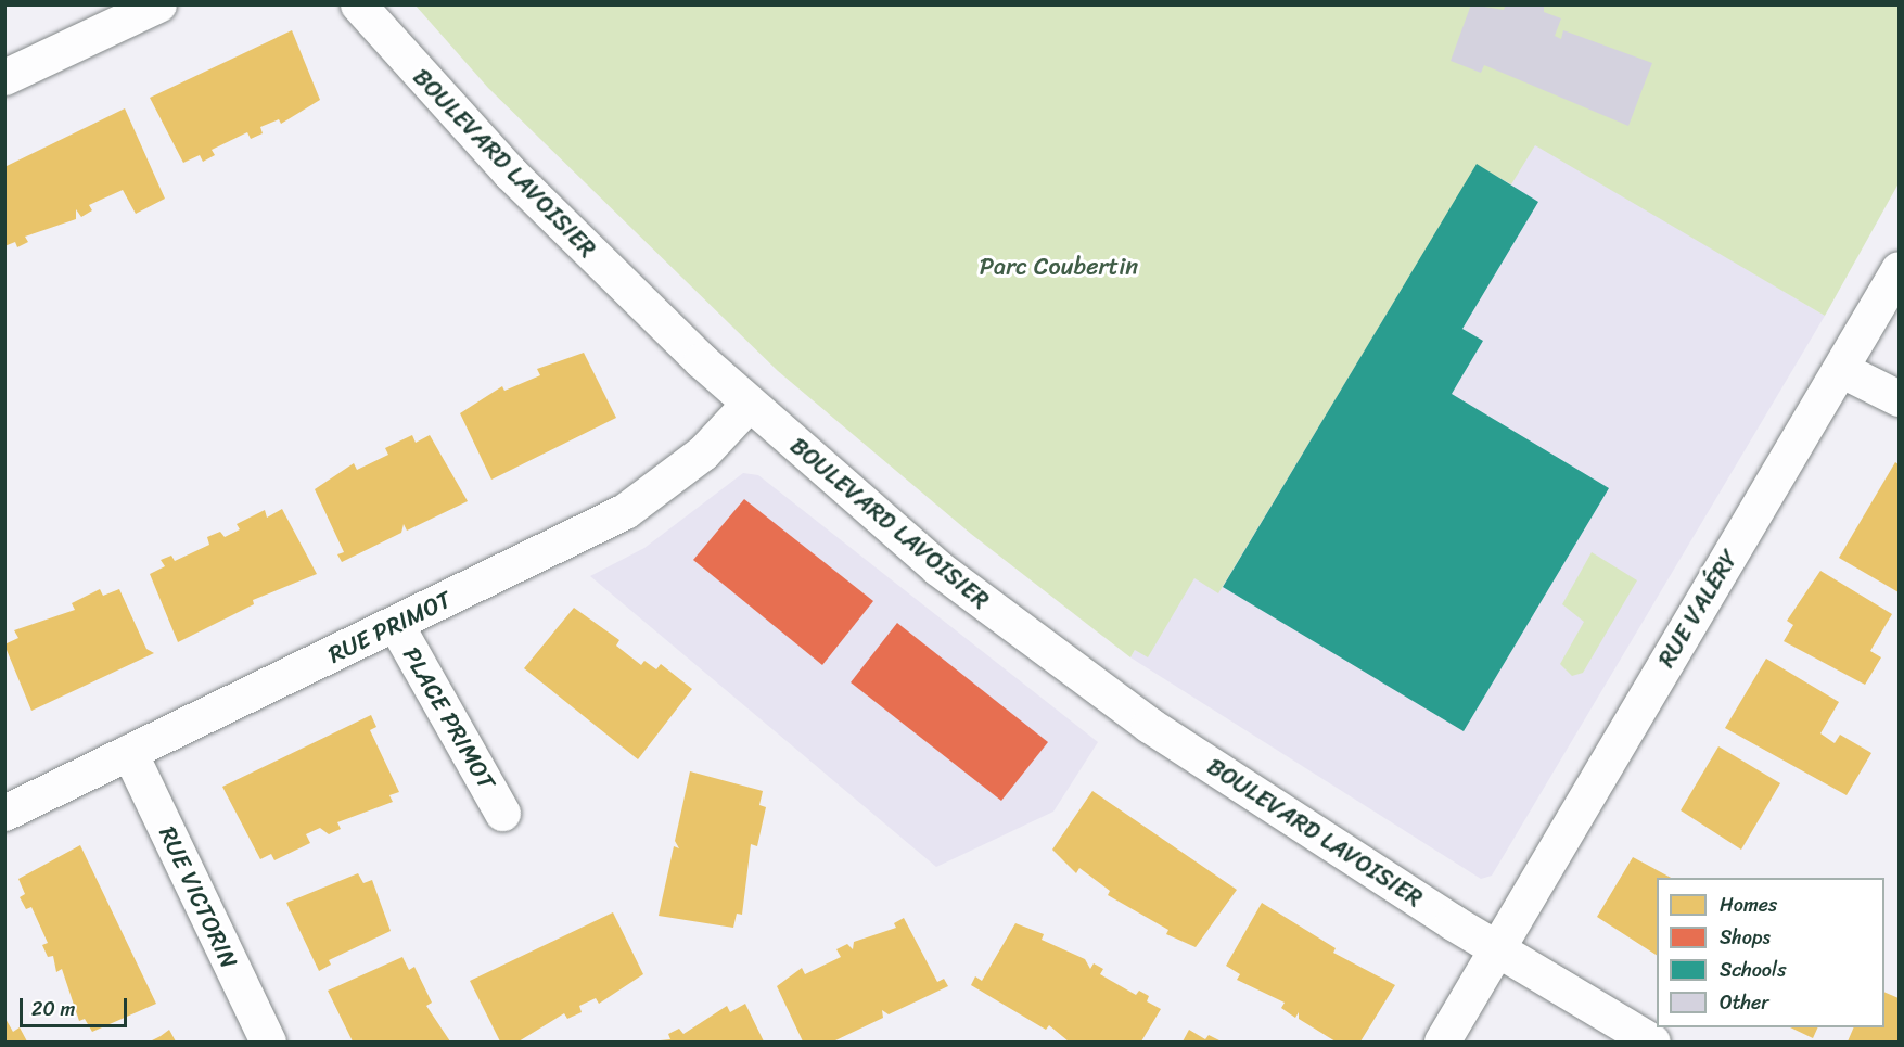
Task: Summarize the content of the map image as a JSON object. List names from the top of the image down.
{
  "streets": {
    "street": [
      "BOULEVARD LAVOISIER",
      "RUE VALÉRY",
      "RUE PRIMOT",
      "PLACE PRIMOT",
      "RUE VICTORIN"
    ]
  },
  "crossings": [
    ["BOULEVARD LAVOISIER", "RUE VALÉRY"],
    ["BOULEVARD LAVOISIER", "RUE PRIMOT"],
    ["RUE PRIMOT", "PLACE PRIMOT"],
    ["RUE PRIMOT", "RUE VICTORIN"]
  ],
  "parks": ["Parc Coubertin"],
  "legend": [
    "Homes",
    "Shops",
    "Schools",
    "Other"
  ],
  "scale_bar": "20 m"
}
